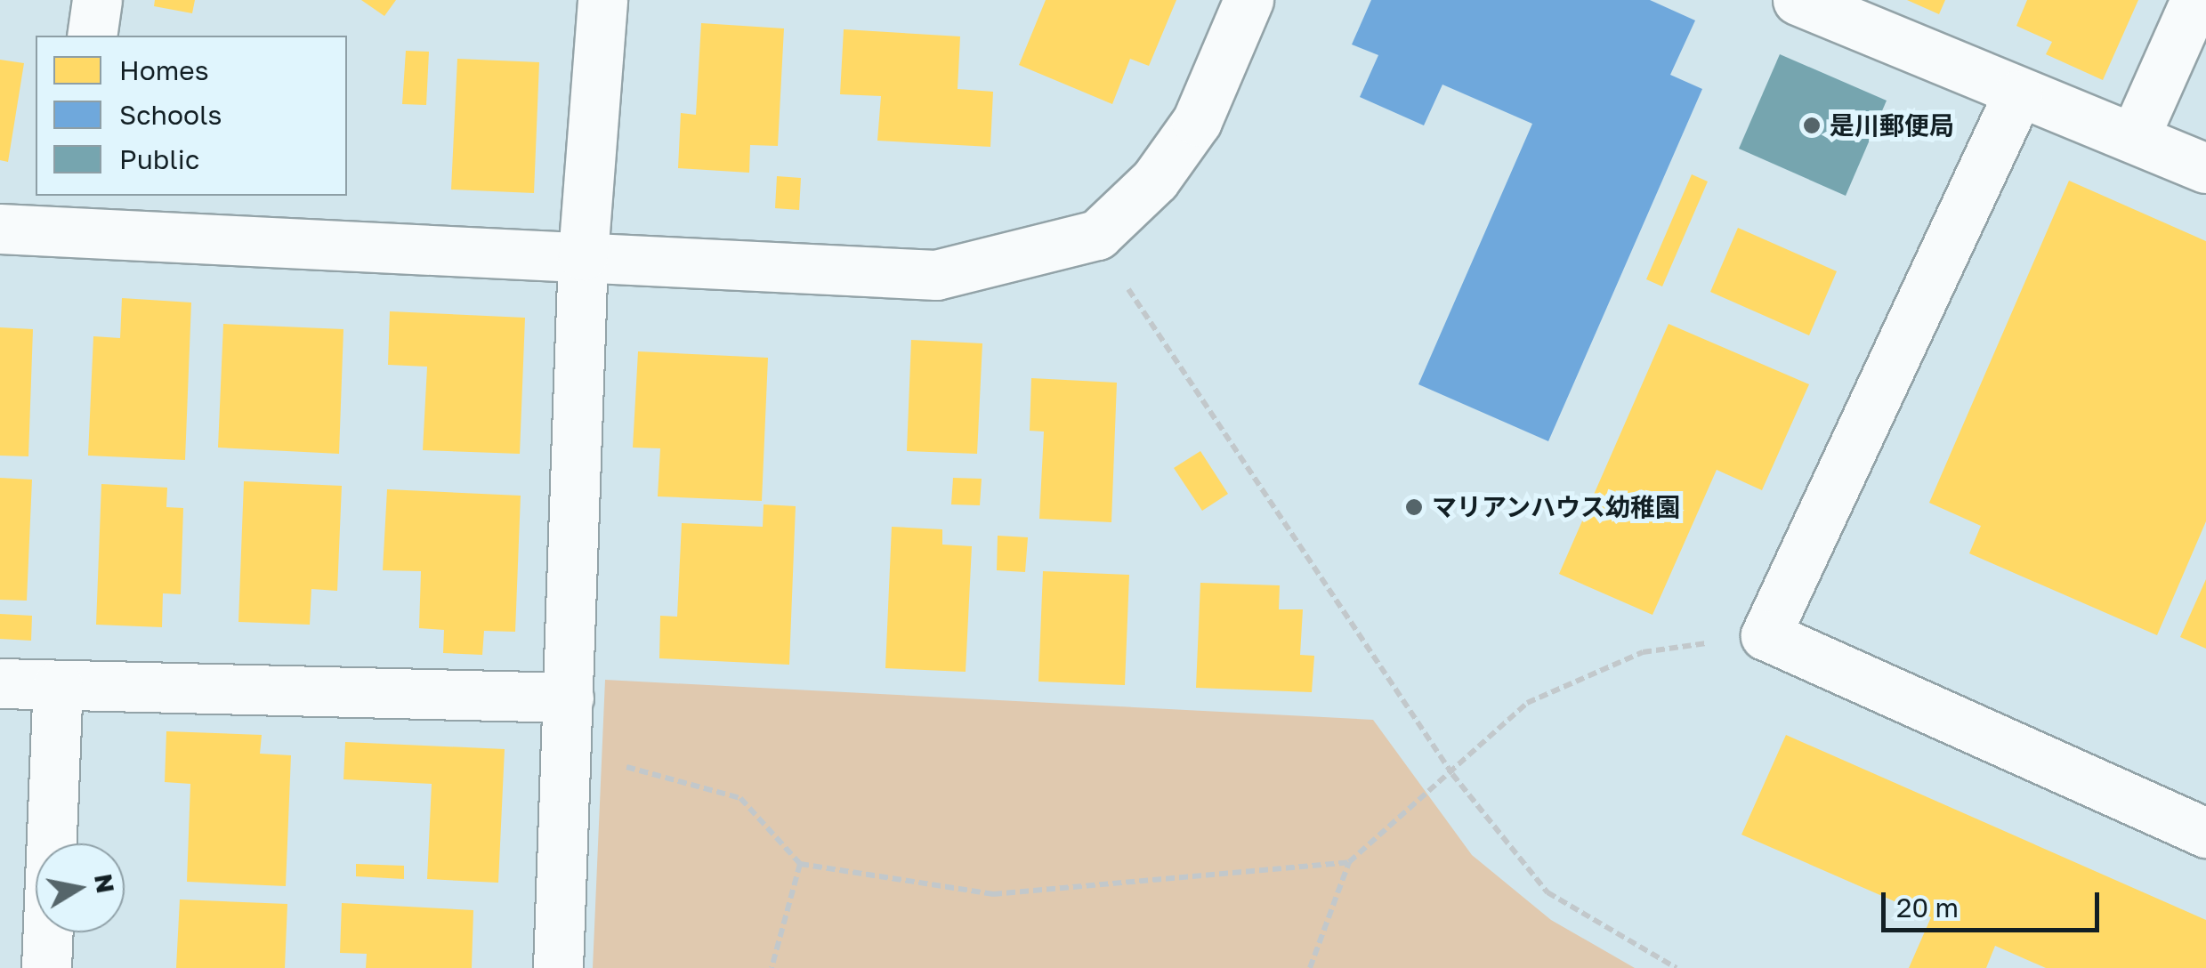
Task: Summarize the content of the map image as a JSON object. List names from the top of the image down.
{
  "places": ["是川郵便局", "マリアンハウス幼稚園"],
  "legend": ["Homes", "Schools", "Public"],
  "scale_bar": "20 m",
  "north": "right"
}
